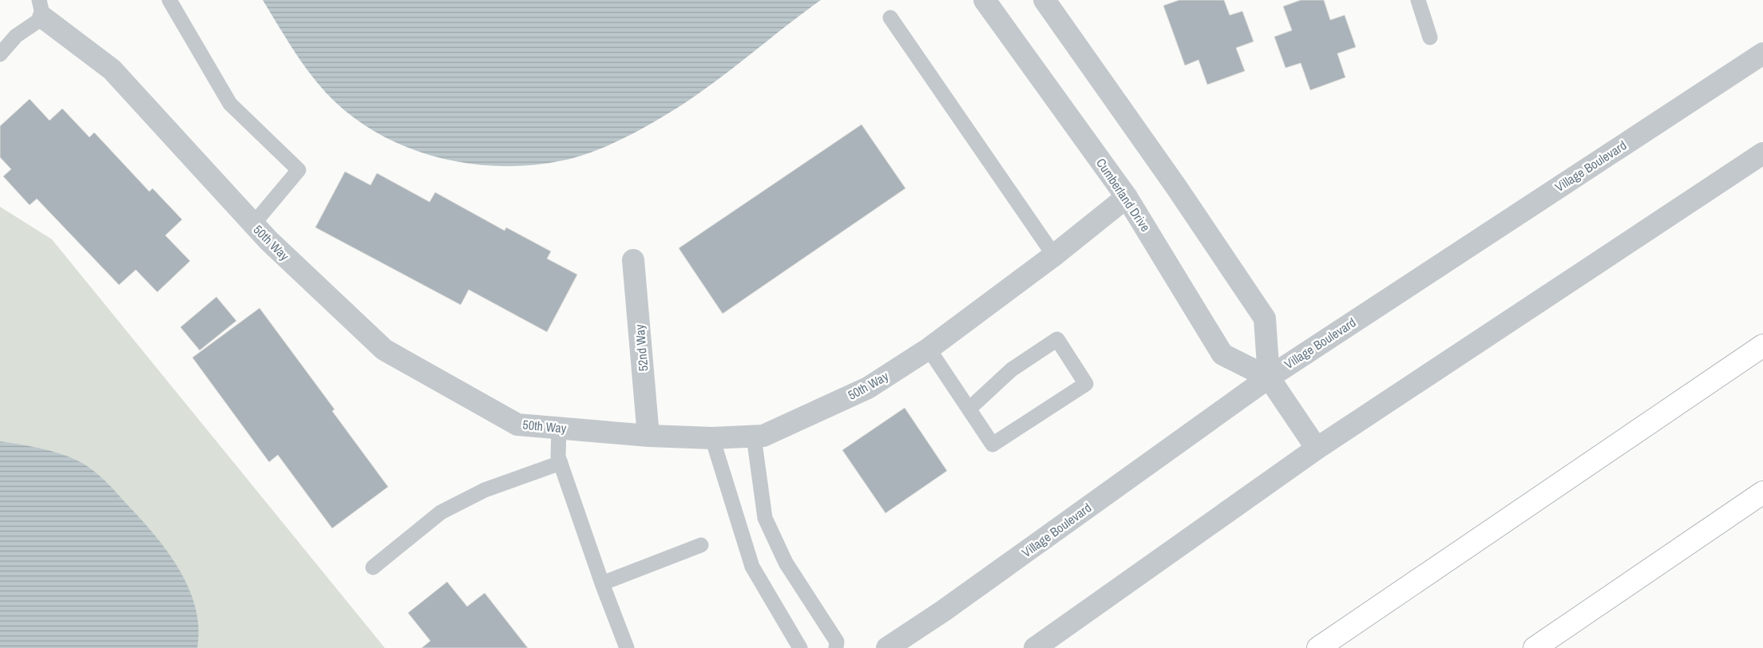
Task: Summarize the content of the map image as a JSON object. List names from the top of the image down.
{
  "streets": {
    "street": [
      "Village Boulevard",
      "Cumberland Drive",
      "50th Way",
      "52nd Way"
    ]
  },
  "crossings": [
    ["Village Boulevard", "Cumberland Drive"],
    ["Cumberland Drive", "50th Way"],
    ["50th Way", "52nd Way"]
  ]
}
